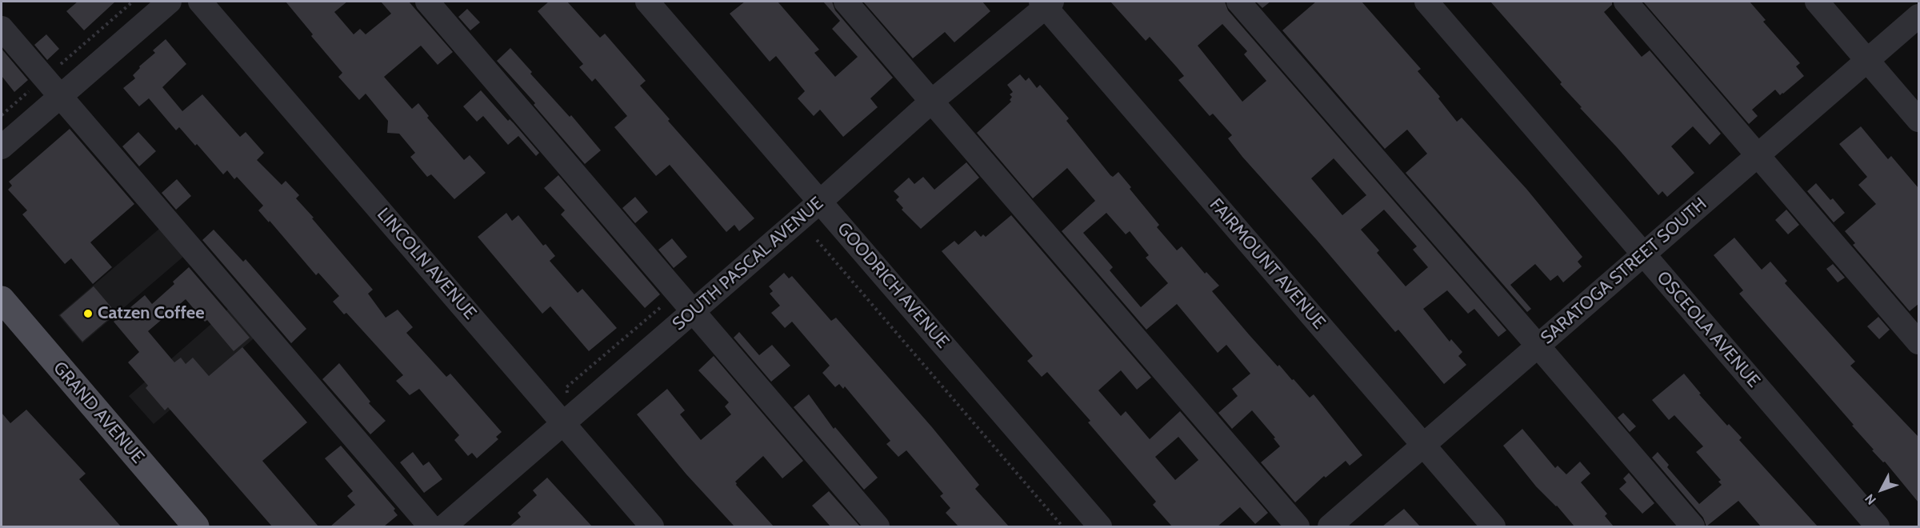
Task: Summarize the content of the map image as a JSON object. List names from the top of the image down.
{
  "streets": {
    "main road": ["GRAND AVENUE"],
    "street": [
      "LINCOLN AVENUE",
      "SOUTH PASCAL AVENUE",
      "FAIRMOUNT AVENUE",
      "SARATOGA STREET SOUTH",
      "GOODRICH AVENUE",
      "OSCEOLA AVENUE"
    ]
  },
  "crossings": [
    ["LINCOLN AVENUE", "SOUTH PASCAL AVENUE"],
    ["SOUTH PASCAL AVENUE", "FAIRMOUNT AVENUE"],
    ["SOUTH PASCAL AVENUE", "GOODRICH AVENUE"],
    ["FAIRMOUNT AVENUE", "SARATOGA STREET SOUTH"],
    ["SARATOGA STREET SOUTH", "OSCEOLA AVENUE"]
  ],
  "places": ["Catzen Coffee"],
  "north": "bottom left"
}
